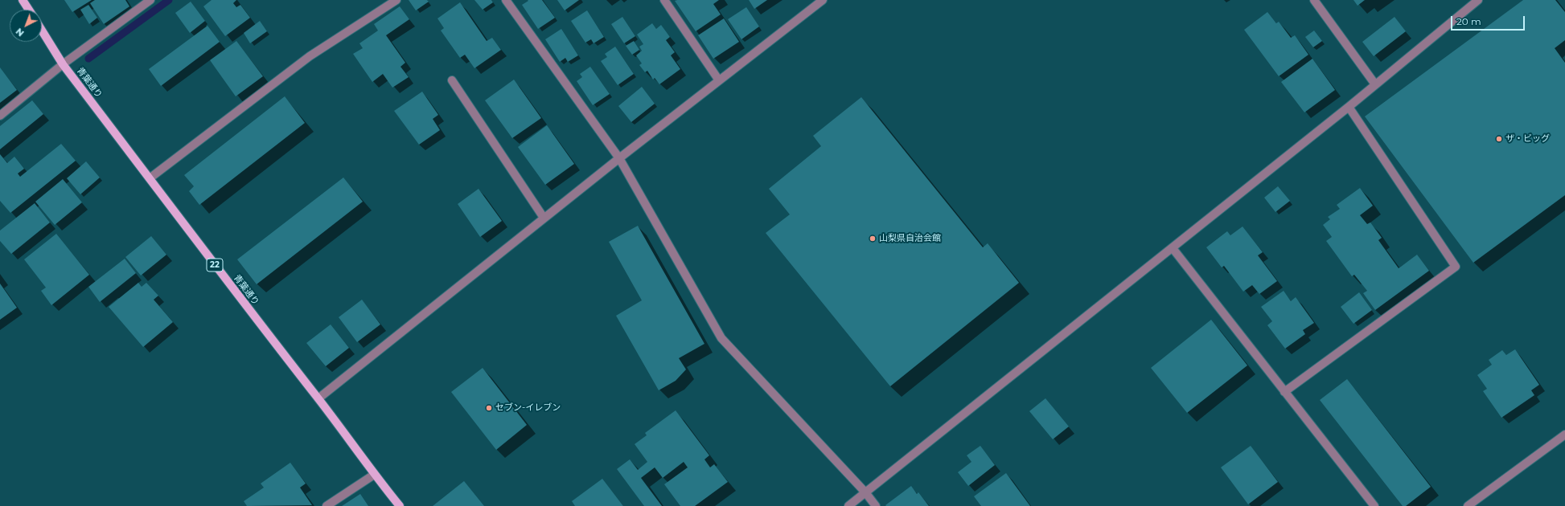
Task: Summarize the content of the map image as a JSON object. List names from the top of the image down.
{
  "streets": {
    "main road": ["青葉通り", "22"]
  },
  "places": ["ザ・ビッグ", "山梨県自治会館", "セブン-イレブン"],
  "scale_bar": "20 m",
  "north": "bottom left"
}
